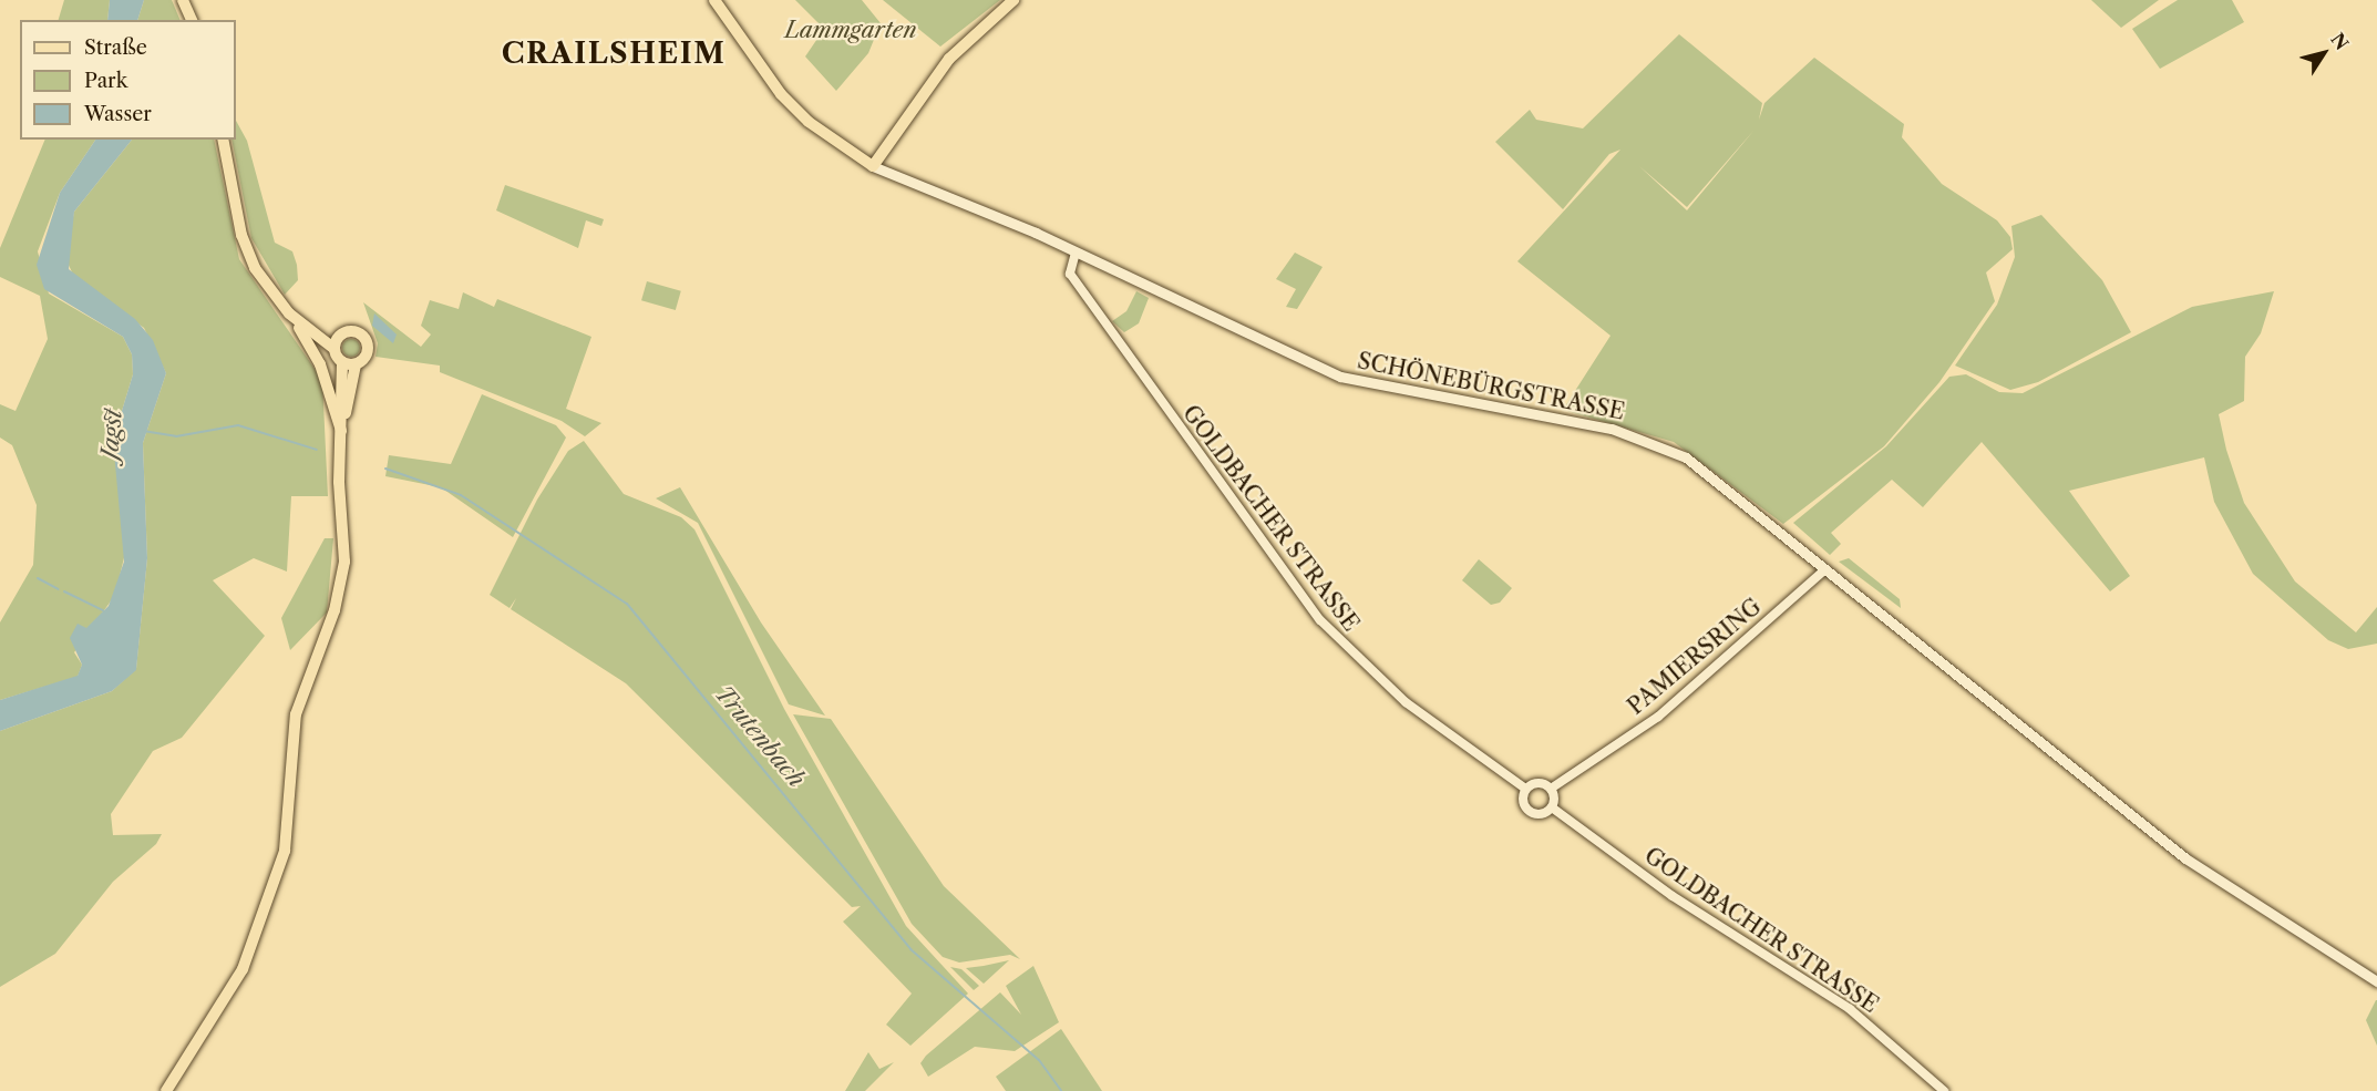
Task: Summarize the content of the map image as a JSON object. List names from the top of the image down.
{
  "streets": {
    "main road": ["SCHÖNEBÜRGSTRASSE"],
    "street": ["GOLDBACHER STRASSE", "PAMIERSRING"]
  },
  "crossings": [
    ["SCHÖNEBÜRGSTRASSE", "GOLDBACHER STRASSE"],
    ["SCHÖNEBÜRGSTRASSE", "PAMIERSRING"],
    ["GOLDBACHER STRASSE", "PAMIERSRING"]
  ],
  "districts": ["CRAILSHEIM"],
  "water": ["Jagst", "Trutenbach"],
  "parks": ["Lammgarten"],
  "legend": ["Straße", "Park", "Wasser"],
  "north": "top right"
}
